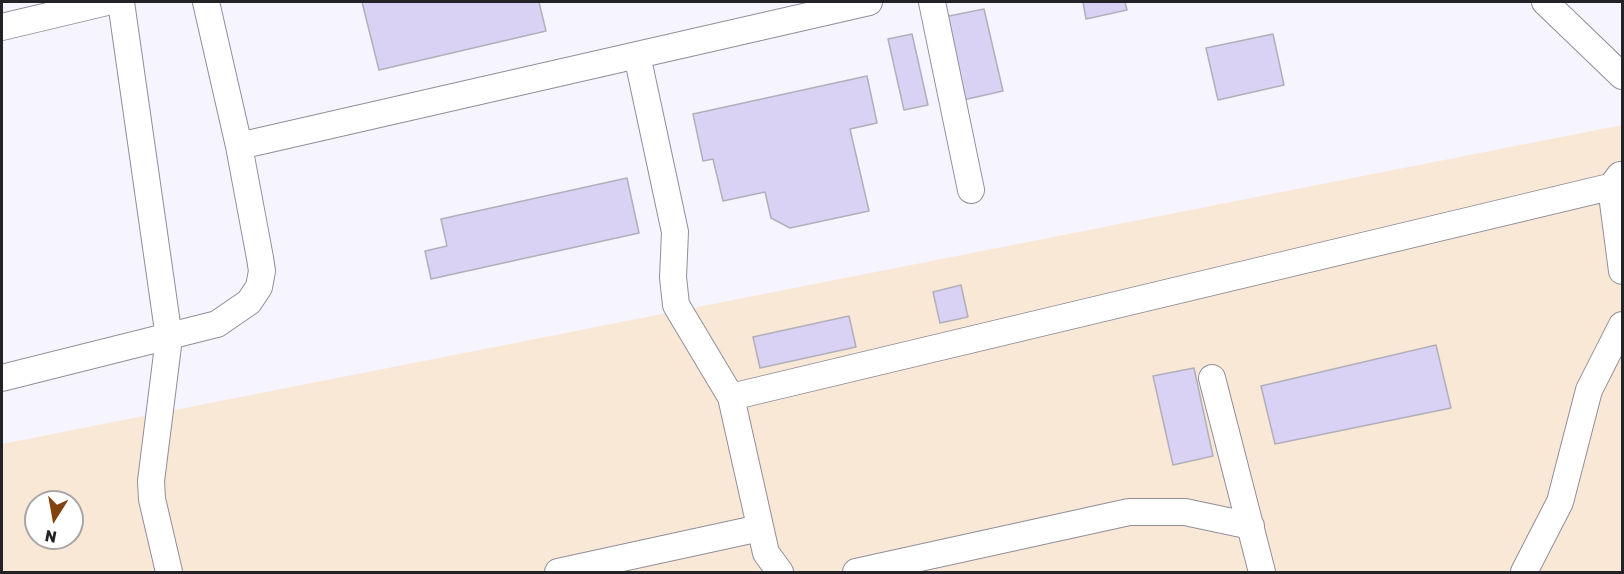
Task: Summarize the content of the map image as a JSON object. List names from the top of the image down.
{
  "north": "bottom"
}
